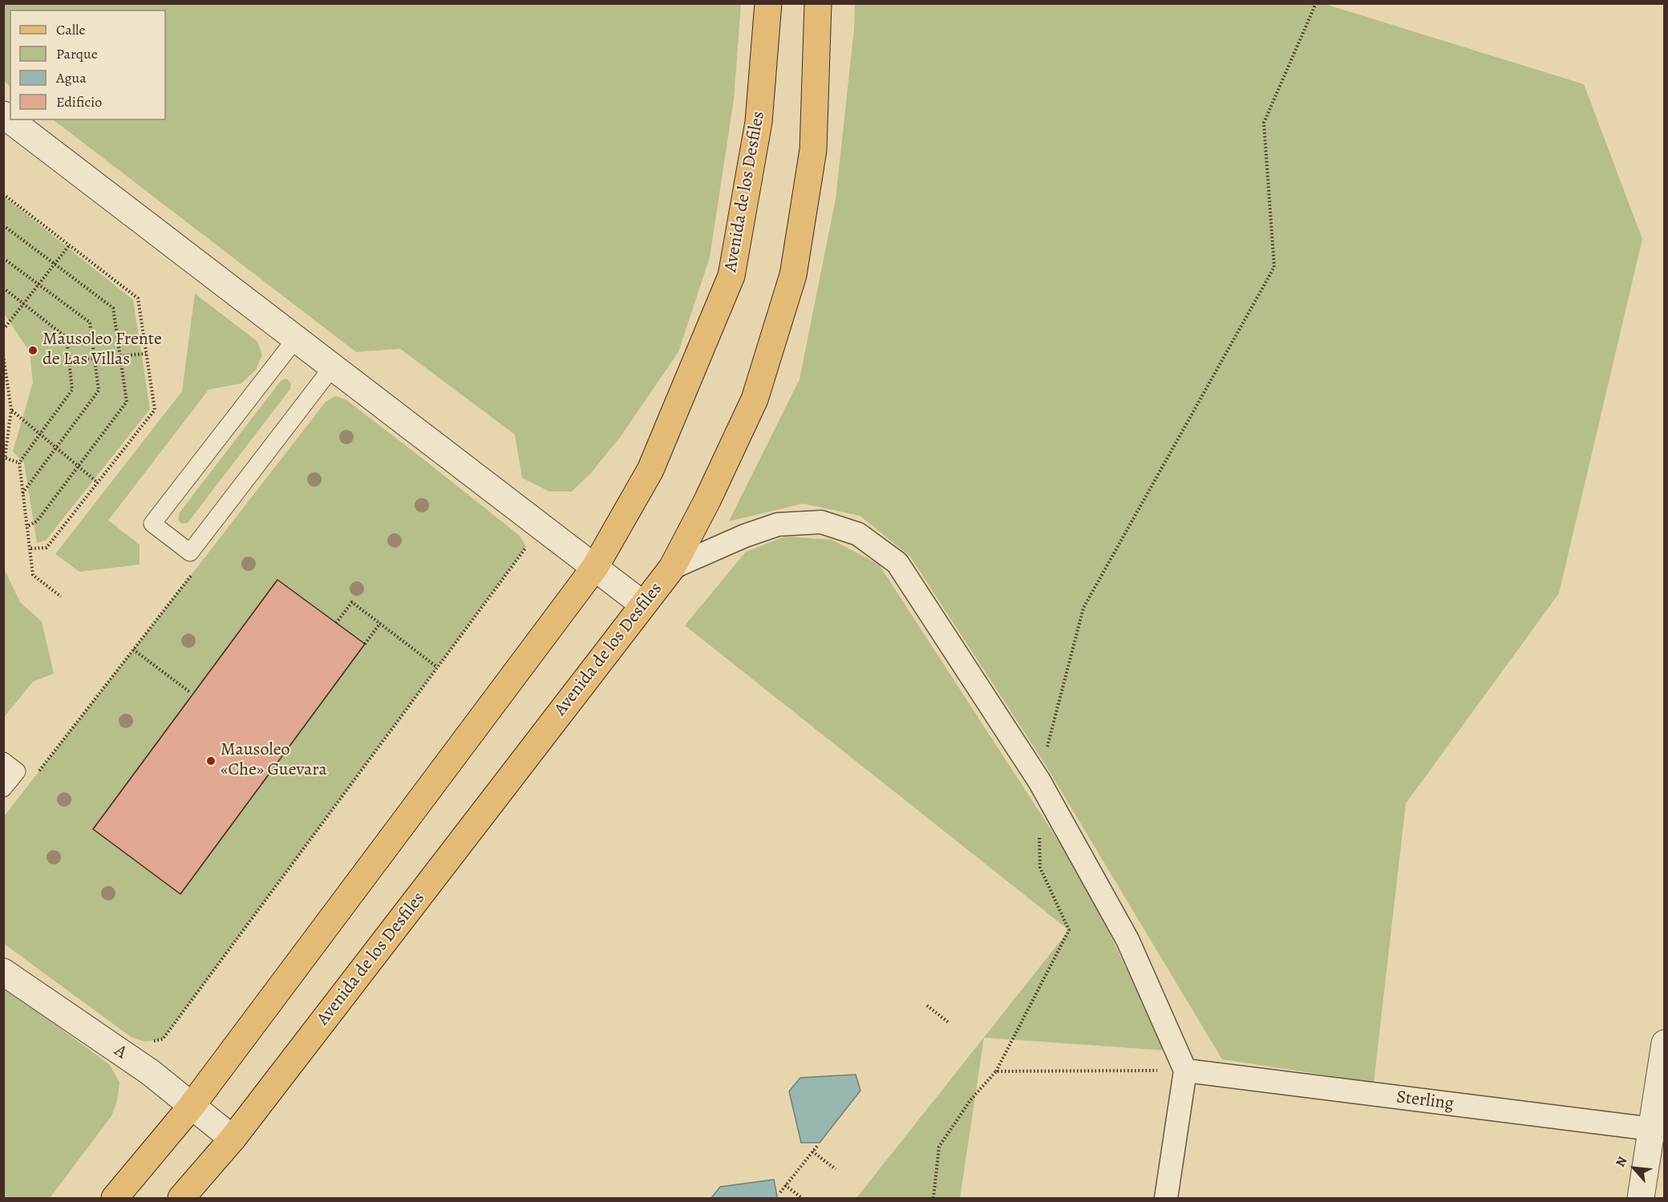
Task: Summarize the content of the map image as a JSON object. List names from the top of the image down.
{
  "streets": {
    "main road": ["Avenida de los Desfiles"],
    "street": ["A", "Sterling"]
  },
  "crossings": [
    ["Avenida de los Desfiles", "A"]
  ],
  "places": ["Mausoleo Frente de Las Villas", "Mausoleo «Che» Guevara"],
  "legend": [
    "Calle",
    "Parque",
    "Agua",
    "Edificio"
  ],
  "north": "top left"
}
